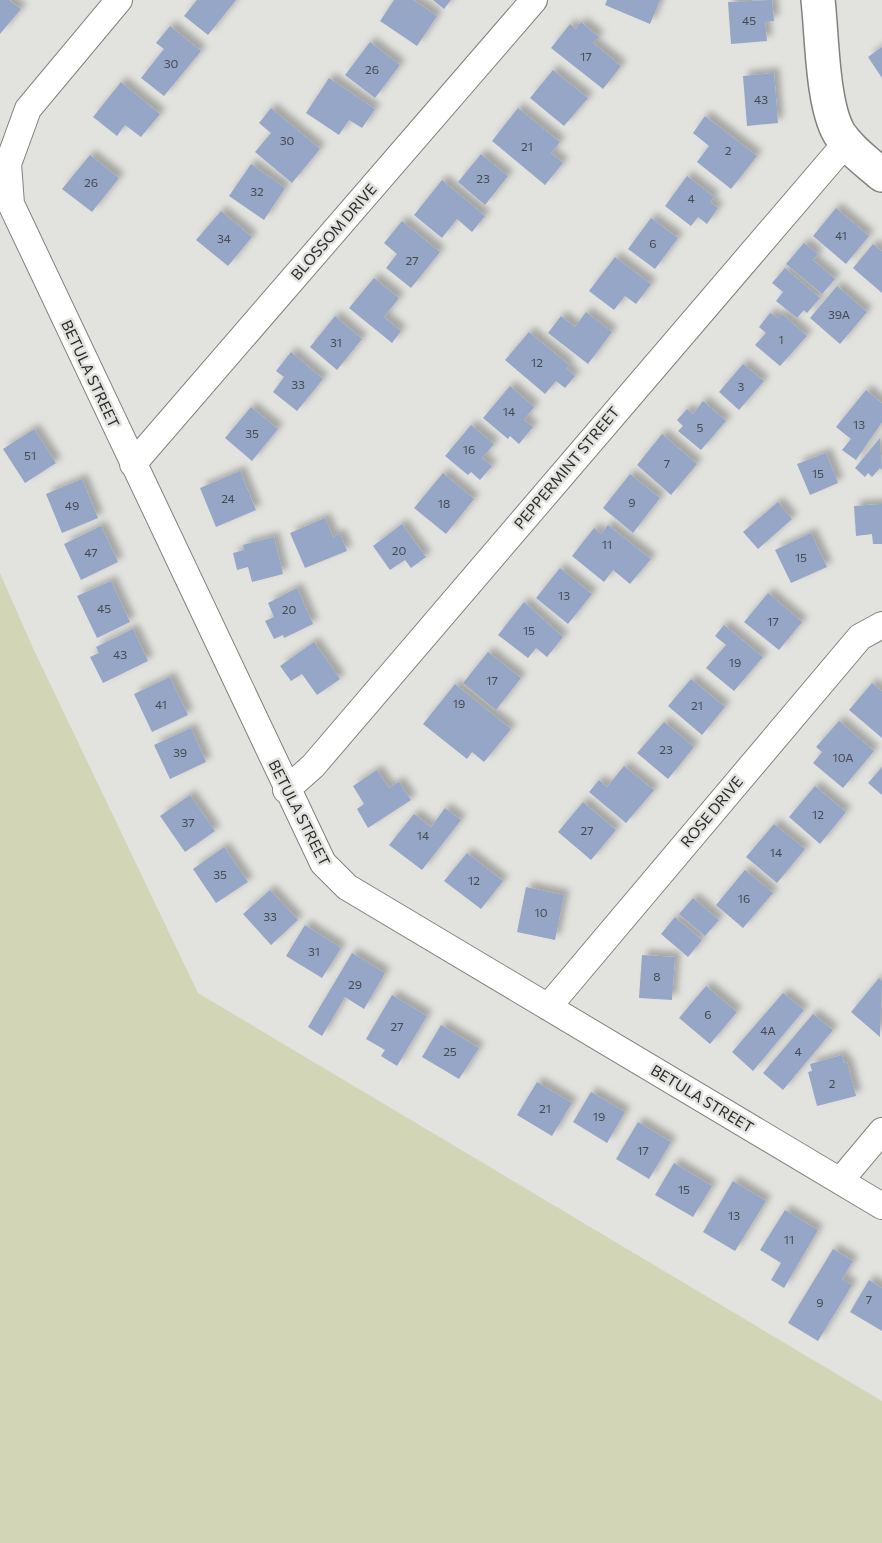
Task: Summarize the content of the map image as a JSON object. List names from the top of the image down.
{
  "streets": {
    "street": [
      "BLOSSOM DRIVE",
      "BETULA STREET",
      "PEPPERMINT STREET",
      "ROSE DRIVE"
    ]
  },
  "crossings": [
    ["BLOSSOM DRIVE", "BETULA STREET"],
    ["BETULA STREET", "PEPPERMINT STREET"],
    ["BETULA STREET", "ROSE DRIVE"]
  ],
  "house_numbers": [
    "45",
    "17",
    "30",
    "26",
    "43",
    "30",
    "21",
    "2",
    "23",
    "26",
    "32",
    "4",
    "41",
    "34",
    "6",
    "27",
    "39A",
    "1",
    "31",
    "12",
    "33",
    "3",
    "14",
    "13",
    "5",
    "35",
    "16",
    "51",
    "7",
    "15",
    "24",
    "9",
    "18",
    "49",
    "11",
    "20",
    "47",
    "15",
    "13",
    "45",
    "20",
    "17",
    "15",
    "43",
    "19",
    "17",
    "19",
    "41",
    "21",
    "23",
    "39",
    "10A",
    "12",
    "37",
    "27",
    "14",
    "14",
    "35",
    "12",
    "16",
    "10",
    "33",
    "31",
    "8",
    "29",
    "6",
    "27",
    "4A",
    "25",
    "4",
    "2",
    "21",
    "19",
    "17",
    "15",
    "13",
    "11",
    "7",
    "9"
  ]
}
